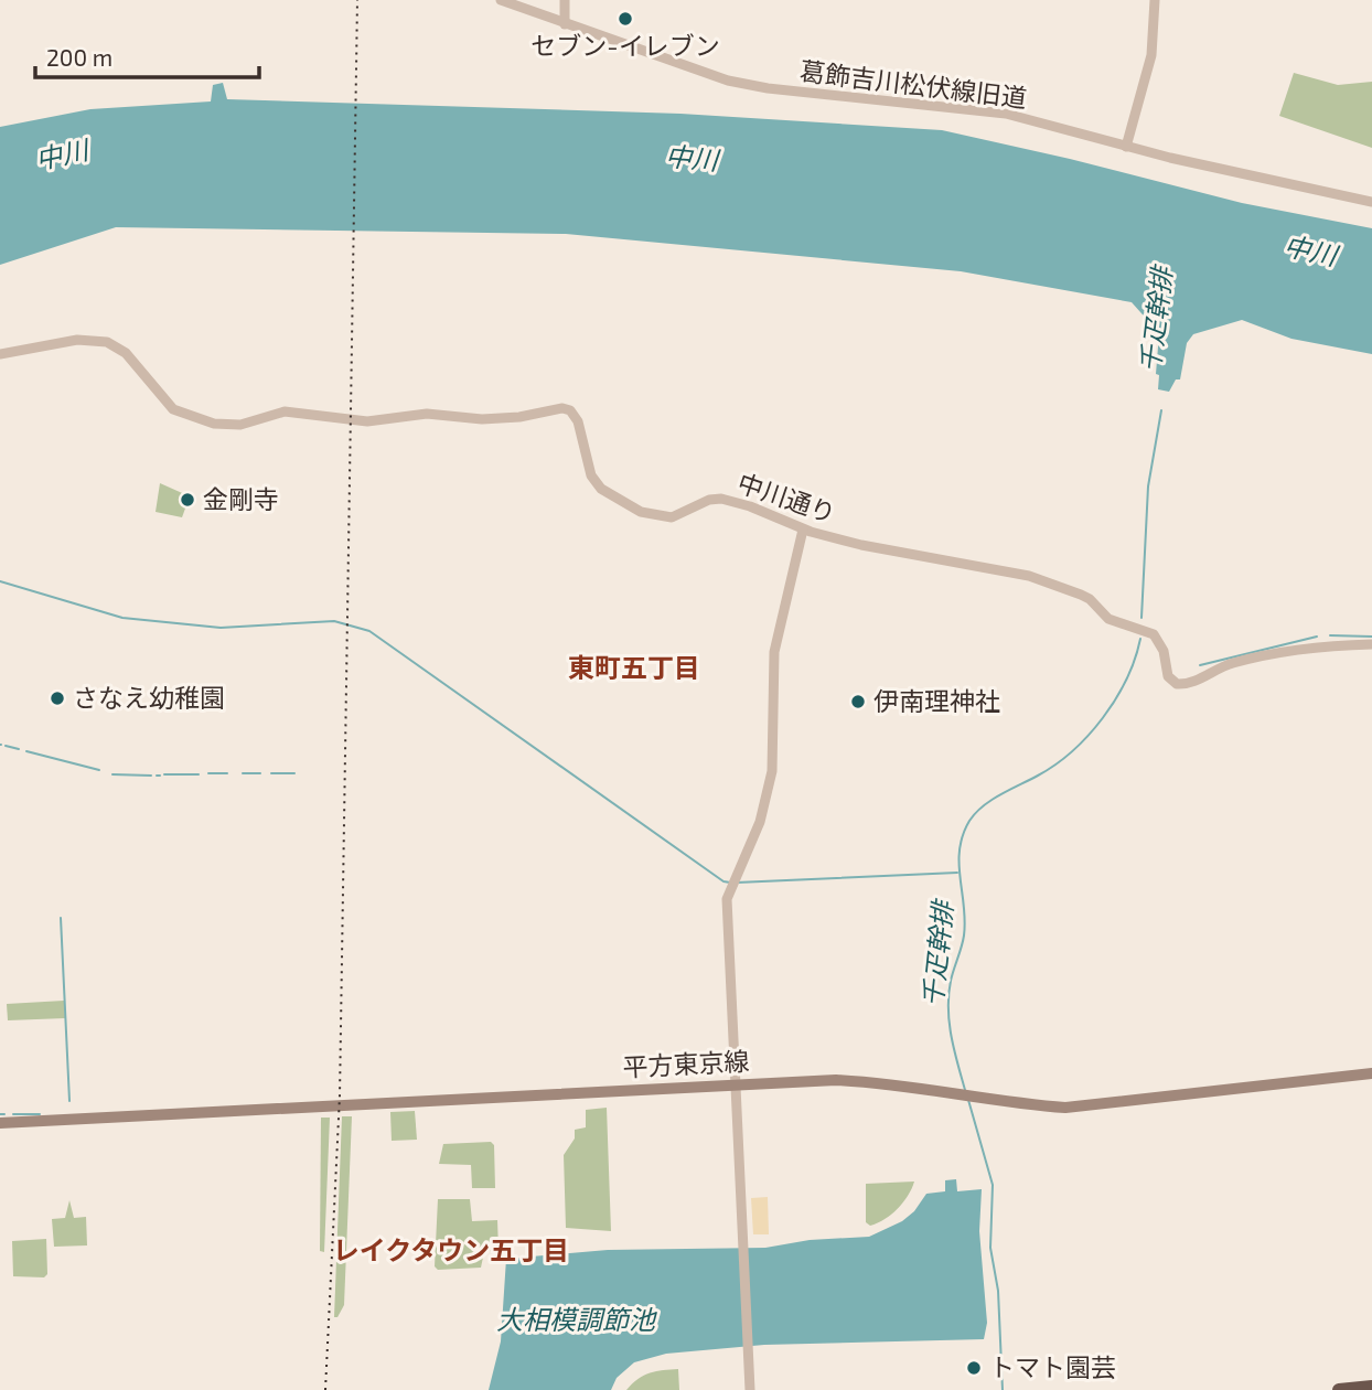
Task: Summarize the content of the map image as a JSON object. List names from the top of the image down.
{
  "streets": {
    "main road": ["平方東京線"],
    "street": ["葛飾吉川松伏線旧道", "中川通り"]
  },
  "districts": ["東町五丁目", "レイクタウン五丁目"],
  "water": ["中川", "千疋幹排", "大相模調節池"],
  "places": [
    "セブン-イレブン",
    "金剛寺",
    "さなえ幼稚園",
    "伊南理神社",
    "トマト園芸"
  ],
  "scale_bar": "200 m"
}
